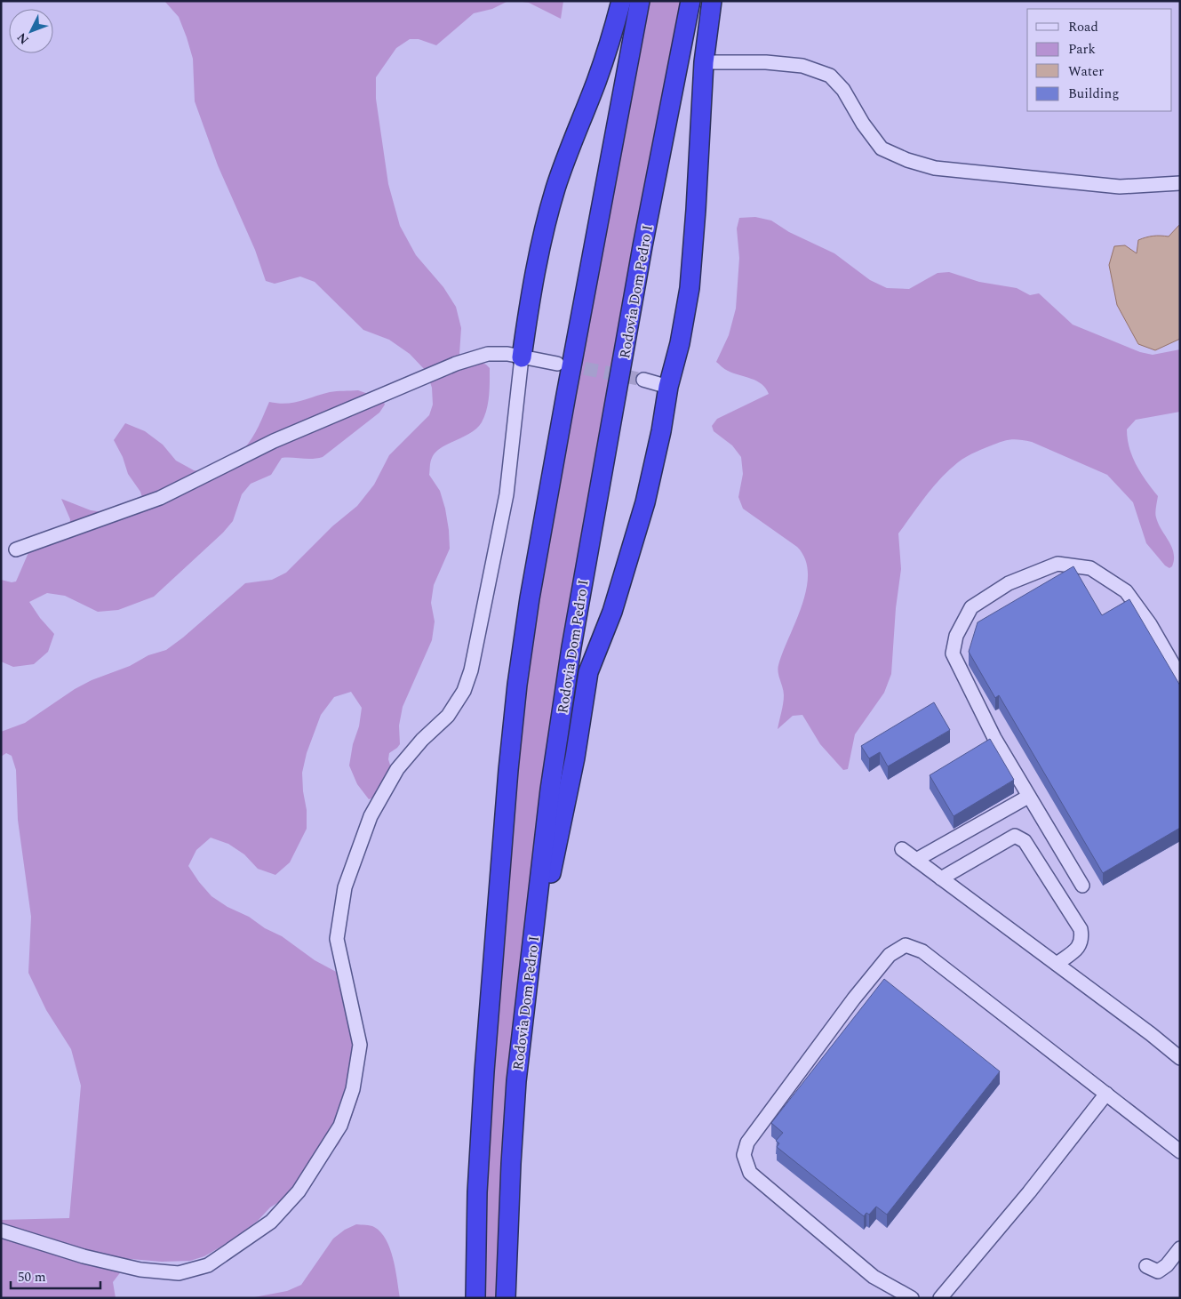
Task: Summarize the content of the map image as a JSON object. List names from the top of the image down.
{
  "streets": {
    "highway": ["Rodovia Dom Pedro I"]
  },
  "legend": [
    "Road",
    "Park",
    "Water",
    "Building"
  ],
  "scale_bar": "50 m",
  "north": "bottom left"
}
